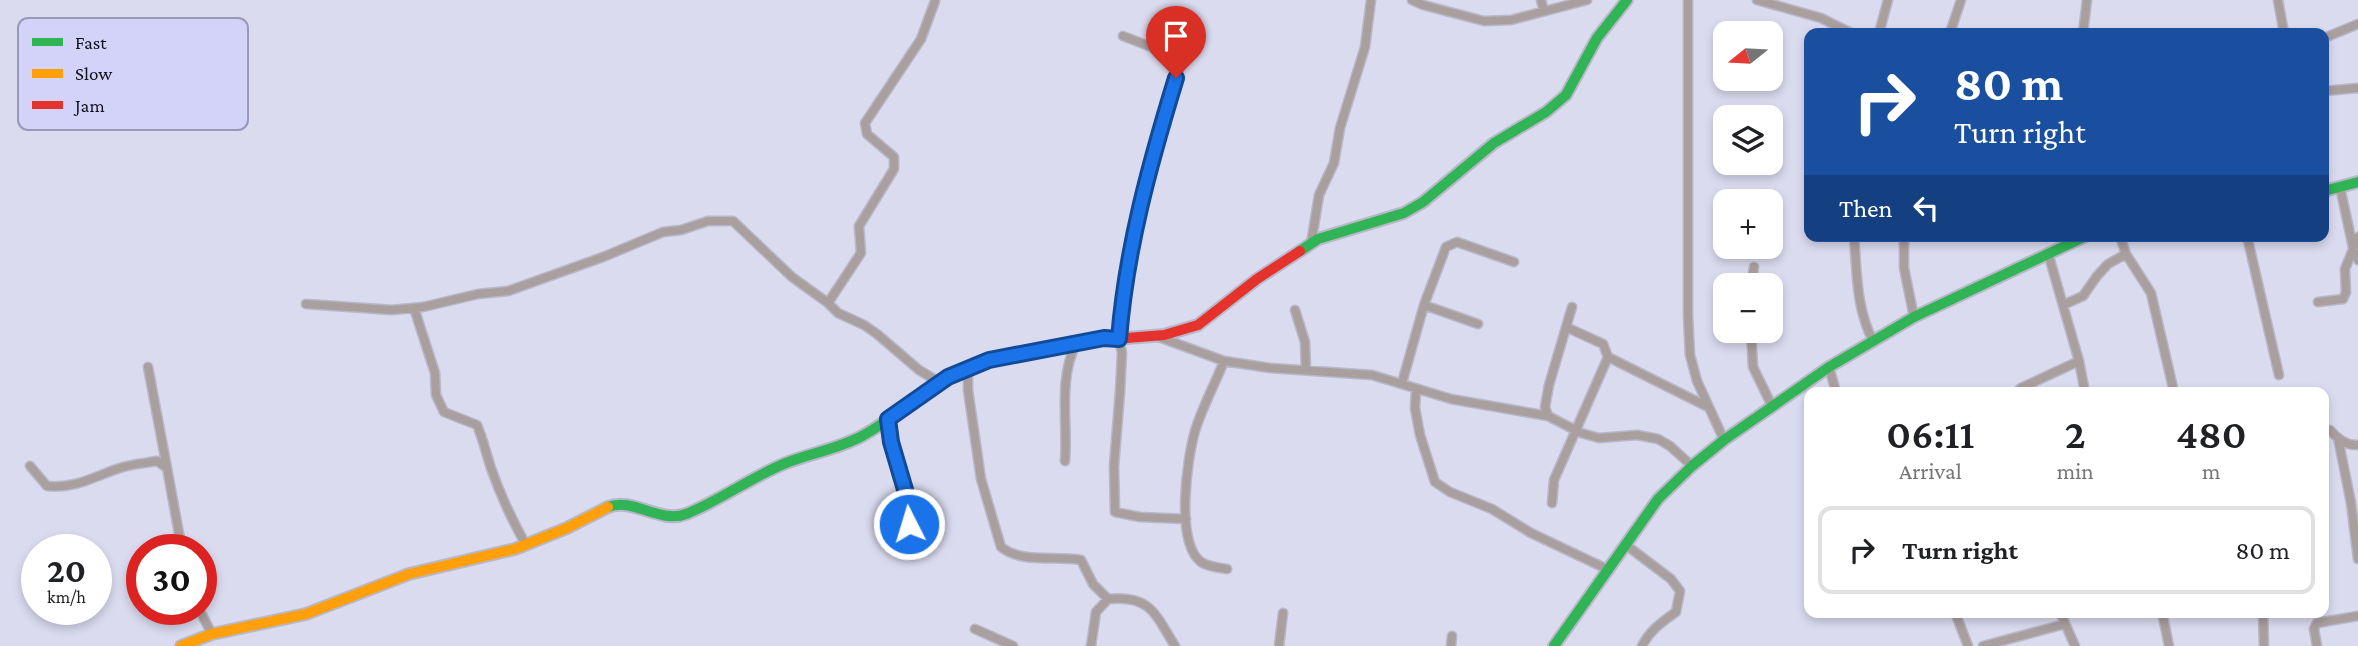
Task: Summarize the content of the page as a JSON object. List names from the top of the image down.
{
  "legend": ["Fast", "Slow", "Jam"],
  "north": "left",
  "page": {
    "map_buttons": ["+", "−"],
    "turn": ["80 m", "Turn right"],
    "then": "Then",
    "eta": [
      "06:11",
      "Arrival",
      "2",
      "min",
      "480",
      "m"
    ],
    "list": [
      {
        "name": "Turn right",
        "value": "80 m"
      }
    ],
    "speed": "20 km/h",
    "limit": "30"
  }
}
